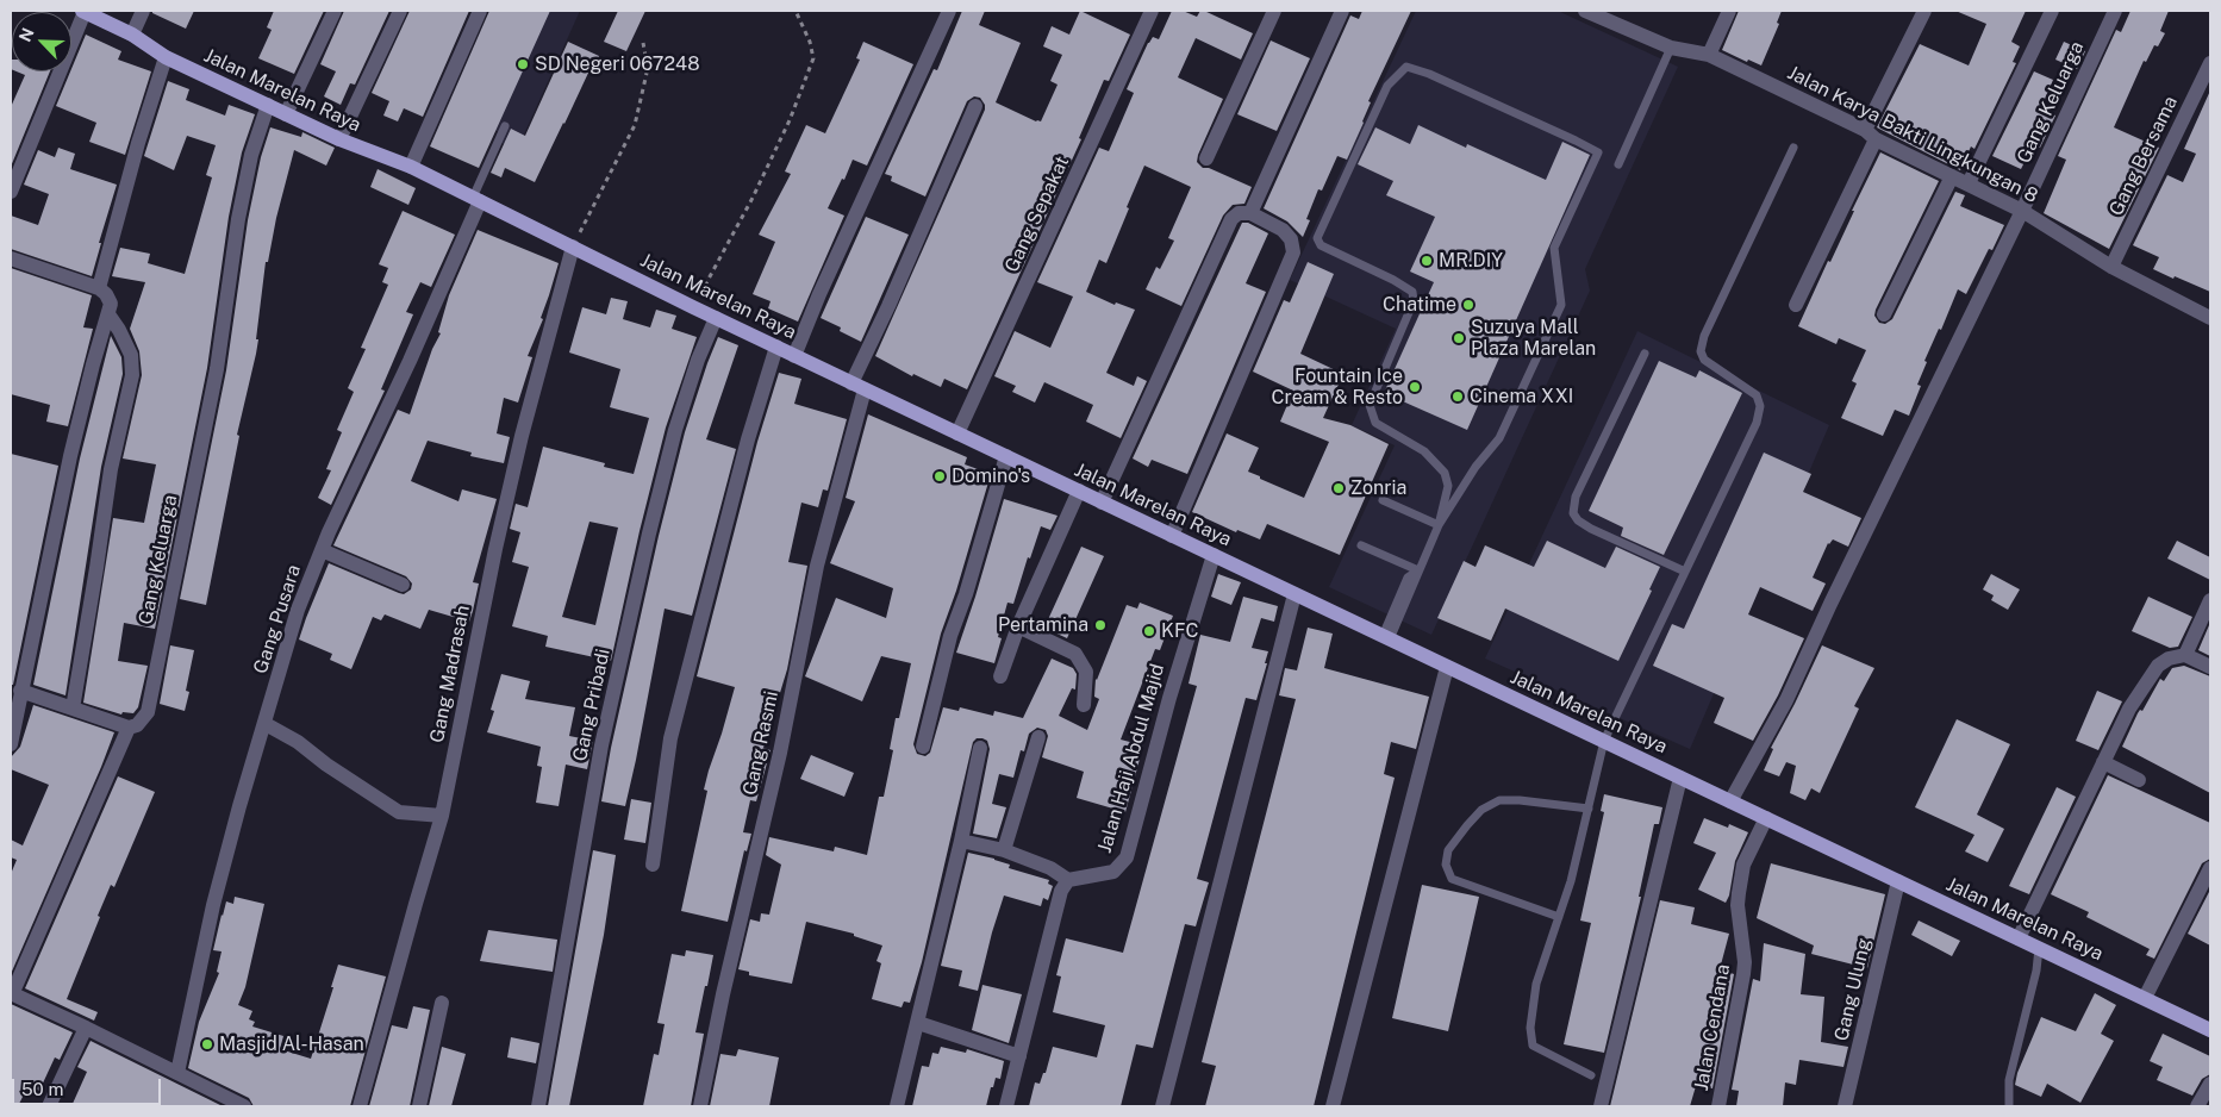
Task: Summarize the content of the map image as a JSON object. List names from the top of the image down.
{
  "streets": {
    "main road": ["Jalan Marelan Raya"],
    "street": [
      "Gang Keluarga",
      "Jalan Karya Bakti Lingkungan 8",
      "Gang Bersama",
      "Gang Sepakat",
      "Gang Pusara",
      "Gang Madrasah",
      "Gang Pribadi",
      "Gang Rasmi",
      "Jalan Haji Abdul Majid",
      "Gang Ulung",
      "Jalan Cendana"
    ]
  },
  "crossings": [
    ["Jalan Marelan Raya", "Gang Keluarga"],
    ["Jalan Marelan Raya", "Gang Sepakat"],
    ["Jalan Marelan Raya", "Gang Pusara"],
    ["Jalan Marelan Raya", "Gang Madrasah"],
    ["Jalan Marelan Raya", "Gang Pribadi"],
    ["Jalan Marelan Raya", "Gang Rasmi"],
    ["Jalan Marelan Raya", "Jalan Haji Abdul Majid"],
    ["Jalan Marelan Raya", "Gang Ulung"],
    ["Jalan Marelan Raya", "Jalan Cendana"],
    ["Gang Keluarga", "Jalan Karya Bakti Lingkungan 8"],
    ["Jalan Karya Bakti Lingkungan 8", "Gang Bersama"]
  ],
  "places": [
    "SD Negeri 067248",
    "MR.DIY",
    "Chatime",
    "Suzuya Mall Plaza Marelan",
    "Fountain Ice Cream & Resto",
    "Cinema XXI",
    "Domino's",
    "Zonria",
    "Pertamina",
    "KFC",
    "Masjid Al-Hasan"
  ],
  "scale_bar": "50 m",
  "north": "top left"
}
